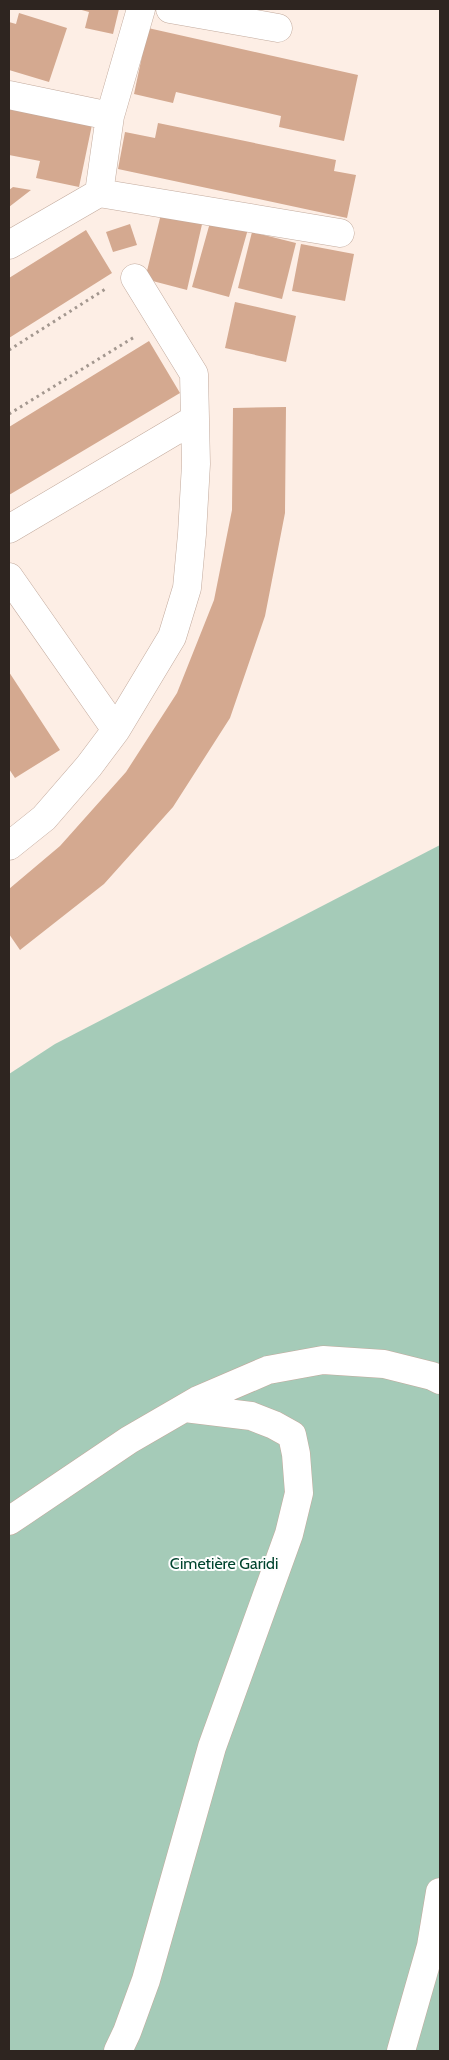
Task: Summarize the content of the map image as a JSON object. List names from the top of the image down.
{
  "parks": ["Cimetière Garidi"]
}
